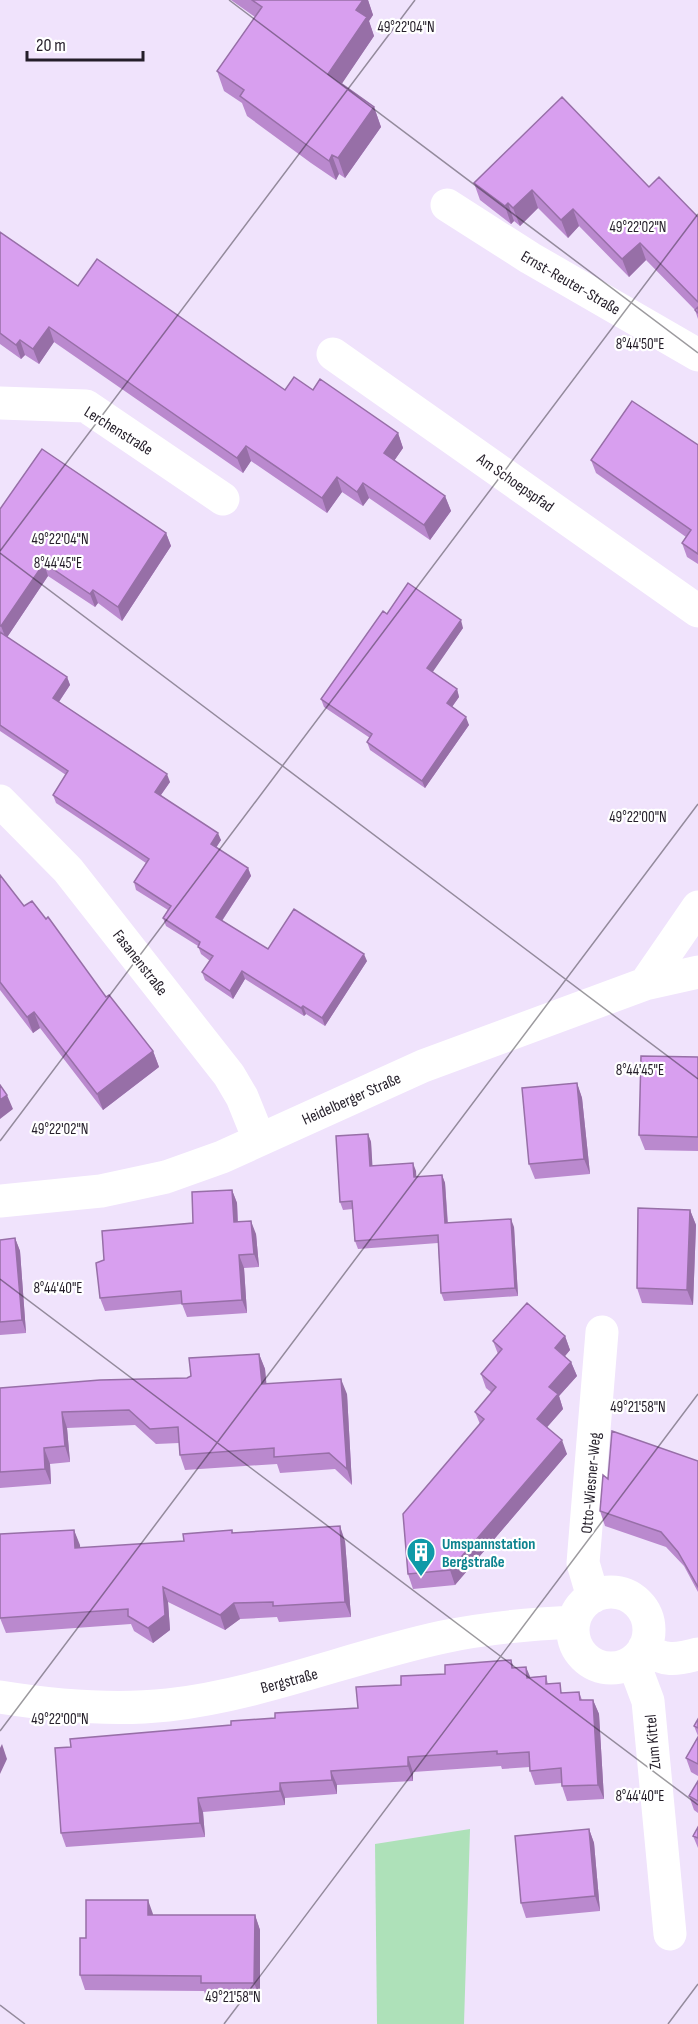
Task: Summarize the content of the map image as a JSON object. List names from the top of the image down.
{
  "streets": {
    "street": [
      "Ernst-Reuter-Straße",
      "Lerchenstraße",
      "Am Schoepspfad",
      "Fasanenstraße",
      "Heidelberger Straße",
      "Otto-Wiesner-Weg",
      "Bergstraße",
      "Zum Kittel"
    ]
  },
  "crossings": [
    ["Fasanenstraße", "Heidelberger Straße"],
    ["Otto-Wiesner-Weg", "Bergstraße"],
    ["Otto-Wiesner-Weg", "Zum Kittel"],
    ["Bergstraße", "Zum Kittel"]
  ],
  "places": {
    "building": ["Umspannstation Bergstraße"]
  },
  "scale_bar": "20 m",
  "coordinates": [
    "49°22'04\"N",
    "49°22'02\"N",
    "8°44'50\"E",
    "8°44'45\"E",
    "49°22'00\"N",
    "8°44'40\"E",
    "49°21'58\"N"
  ]
}
